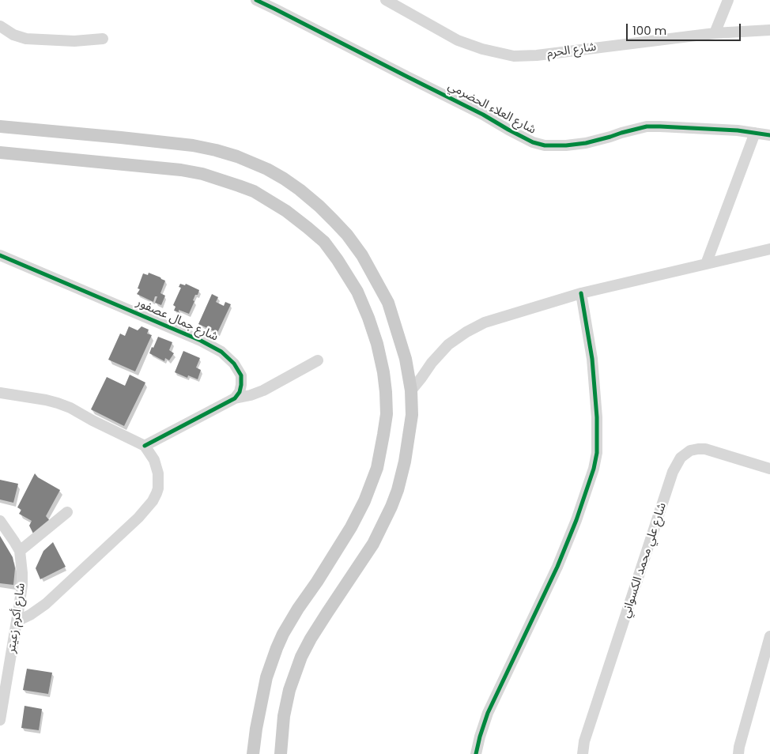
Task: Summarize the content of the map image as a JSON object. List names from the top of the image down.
{
  "streets": {
    "street": [
      "شارع الحرم",
      "شارع العلاء الحضرمي",
      "شارع جمال عصفور",
      "شارع علي محمد الكسواني",
      "شارع أكرم زعيتر"
    ]
  },
  "scale_bar": "100 m"
}
